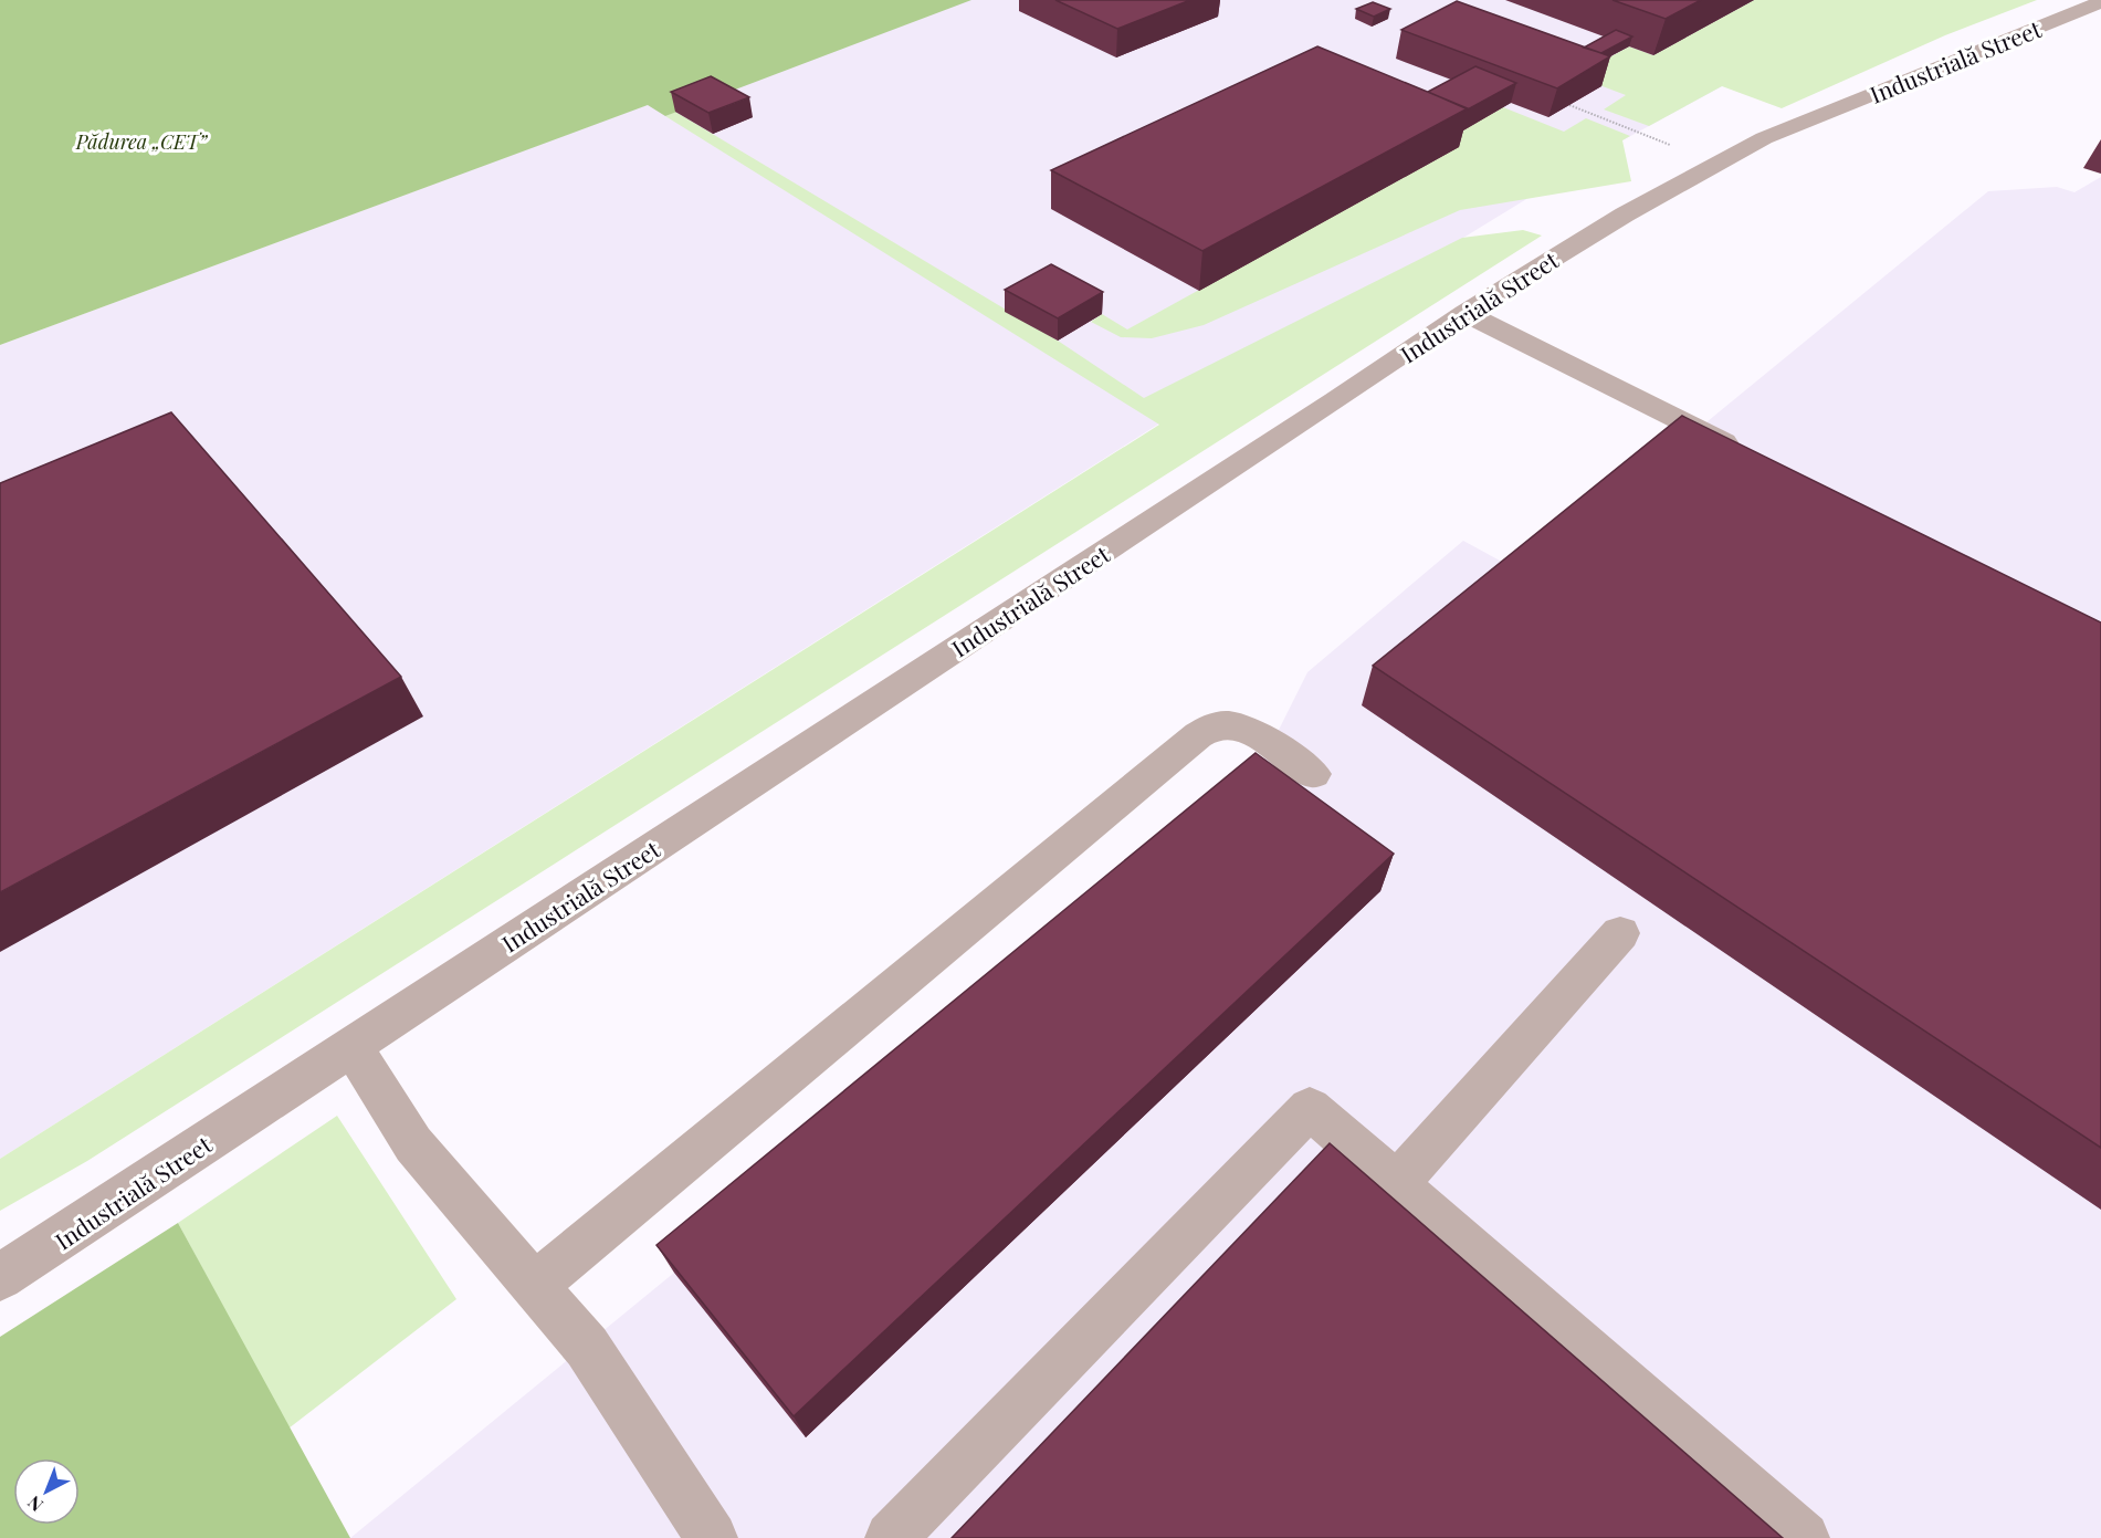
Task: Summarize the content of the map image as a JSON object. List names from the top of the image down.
{
  "streets": {
    "street": ["Industrială Street"]
  },
  "parks": ["Pădurea „CET”"],
  "north": "bottom left"
}
